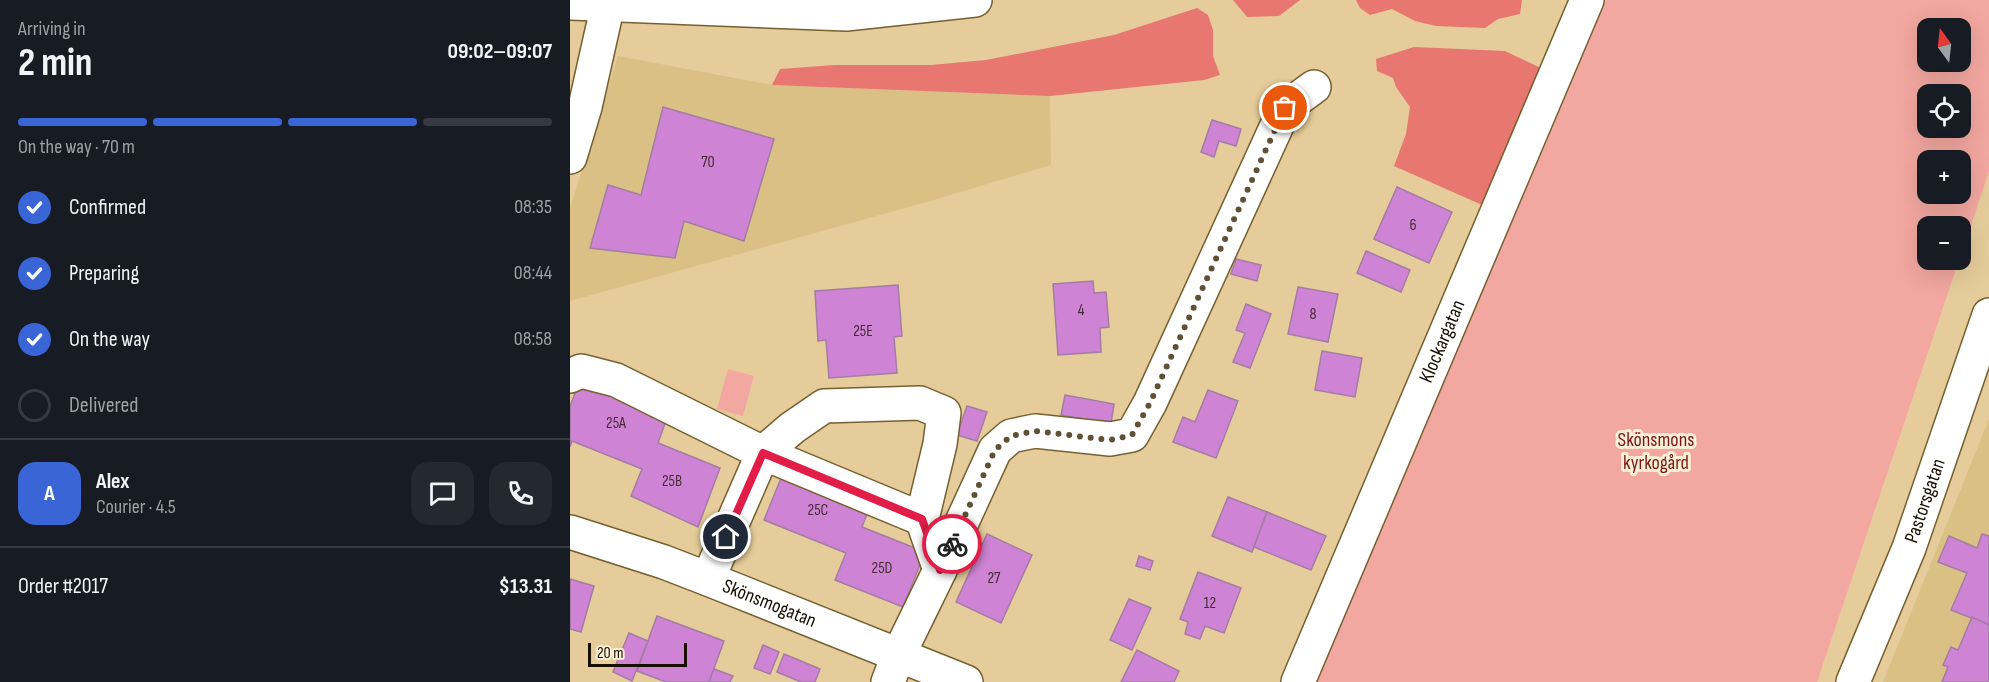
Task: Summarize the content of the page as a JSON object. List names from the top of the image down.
{
  "streets": {
    "main road": ["Klockargatan", "Pastorsgatan", "Skönsmogatan"]
  },
  "parks": ["Skönsmons kyrkogård"],
  "house_numbers": [
    "70",
    "6",
    "4",
    "8",
    "25E",
    "25A",
    "25B",
    "25C",
    "25D",
    "27",
    "12"
  ],
  "scale_bar": "20 m",
  "north": "top",
  "page": {
    "heading": ["2 min", "Arriving in", "09:02–09:07"],
    "panel": [
      "Alex",
      "Courier · 4.5",
      "Order #2017",
      "$13.31"
    ],
    "map_buttons": ["+", "−"],
    "bar": "On the way · 70 m",
    "list": [
      ["Confirmed", "08:35"],
      ["Preparing", "08:44"],
      ["On the way", "08:58"],
      "Delivered"
    ],
    "round": "A",
    "scale": "20 m"
  }
}
